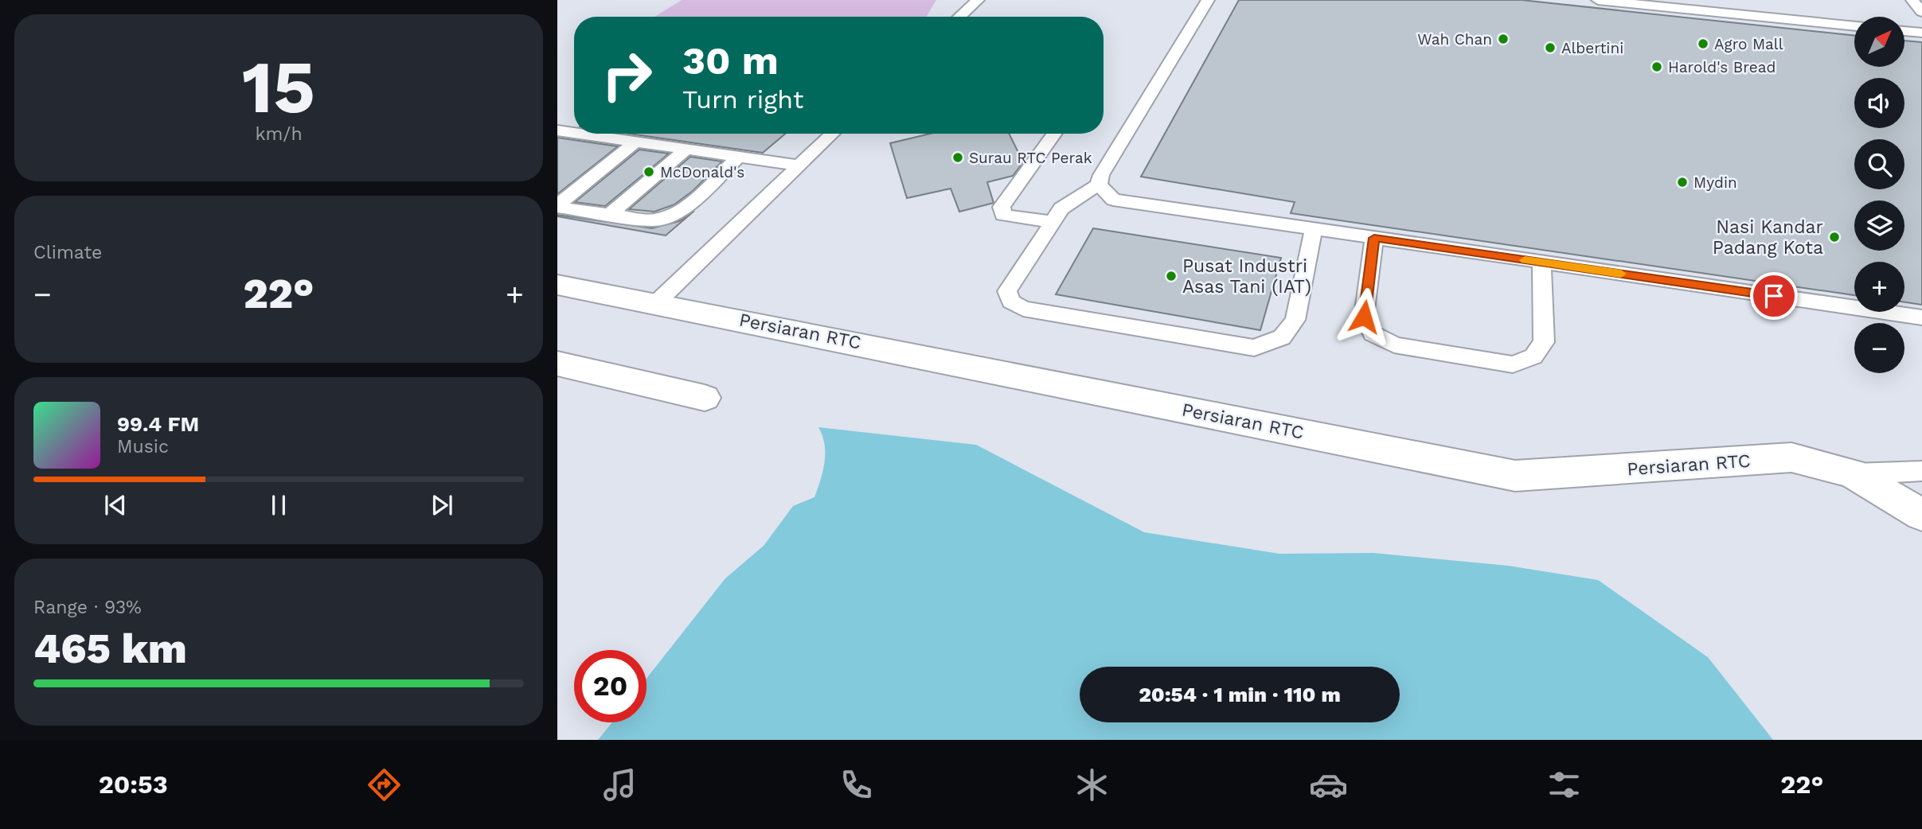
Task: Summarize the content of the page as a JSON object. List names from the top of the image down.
{
  "streets": {
    "street": ["Persiaran RTC"]
  },
  "places": [
    "Wah Chan",
    "Agro Mall",
    "Albertini",
    "Harold's Bread",
    "Surau RTC Perak",
    "McDonald's",
    "Mydin",
    "Nasi Kandar Padang Kota",
    "Pusat Industri Asas Tani (IAT)"
  ],
  "north": "top right",
  "page": {
    "tile": [
      ["15", "km/h"],
      "Climate",
      ["Range · 93%", "465 km"]
    ],
    "map_buttons": ["+", "−"],
    "turn": ["30 m", "Turn right"],
    "heat": ["−", "22°", "+"],
    "song": ["99.4 FM", "Music"],
    "limit": "20",
    "trip": "20:54 · 1 min · 110 m",
    "tabs": ["20:53", "22°"]
  }
}
